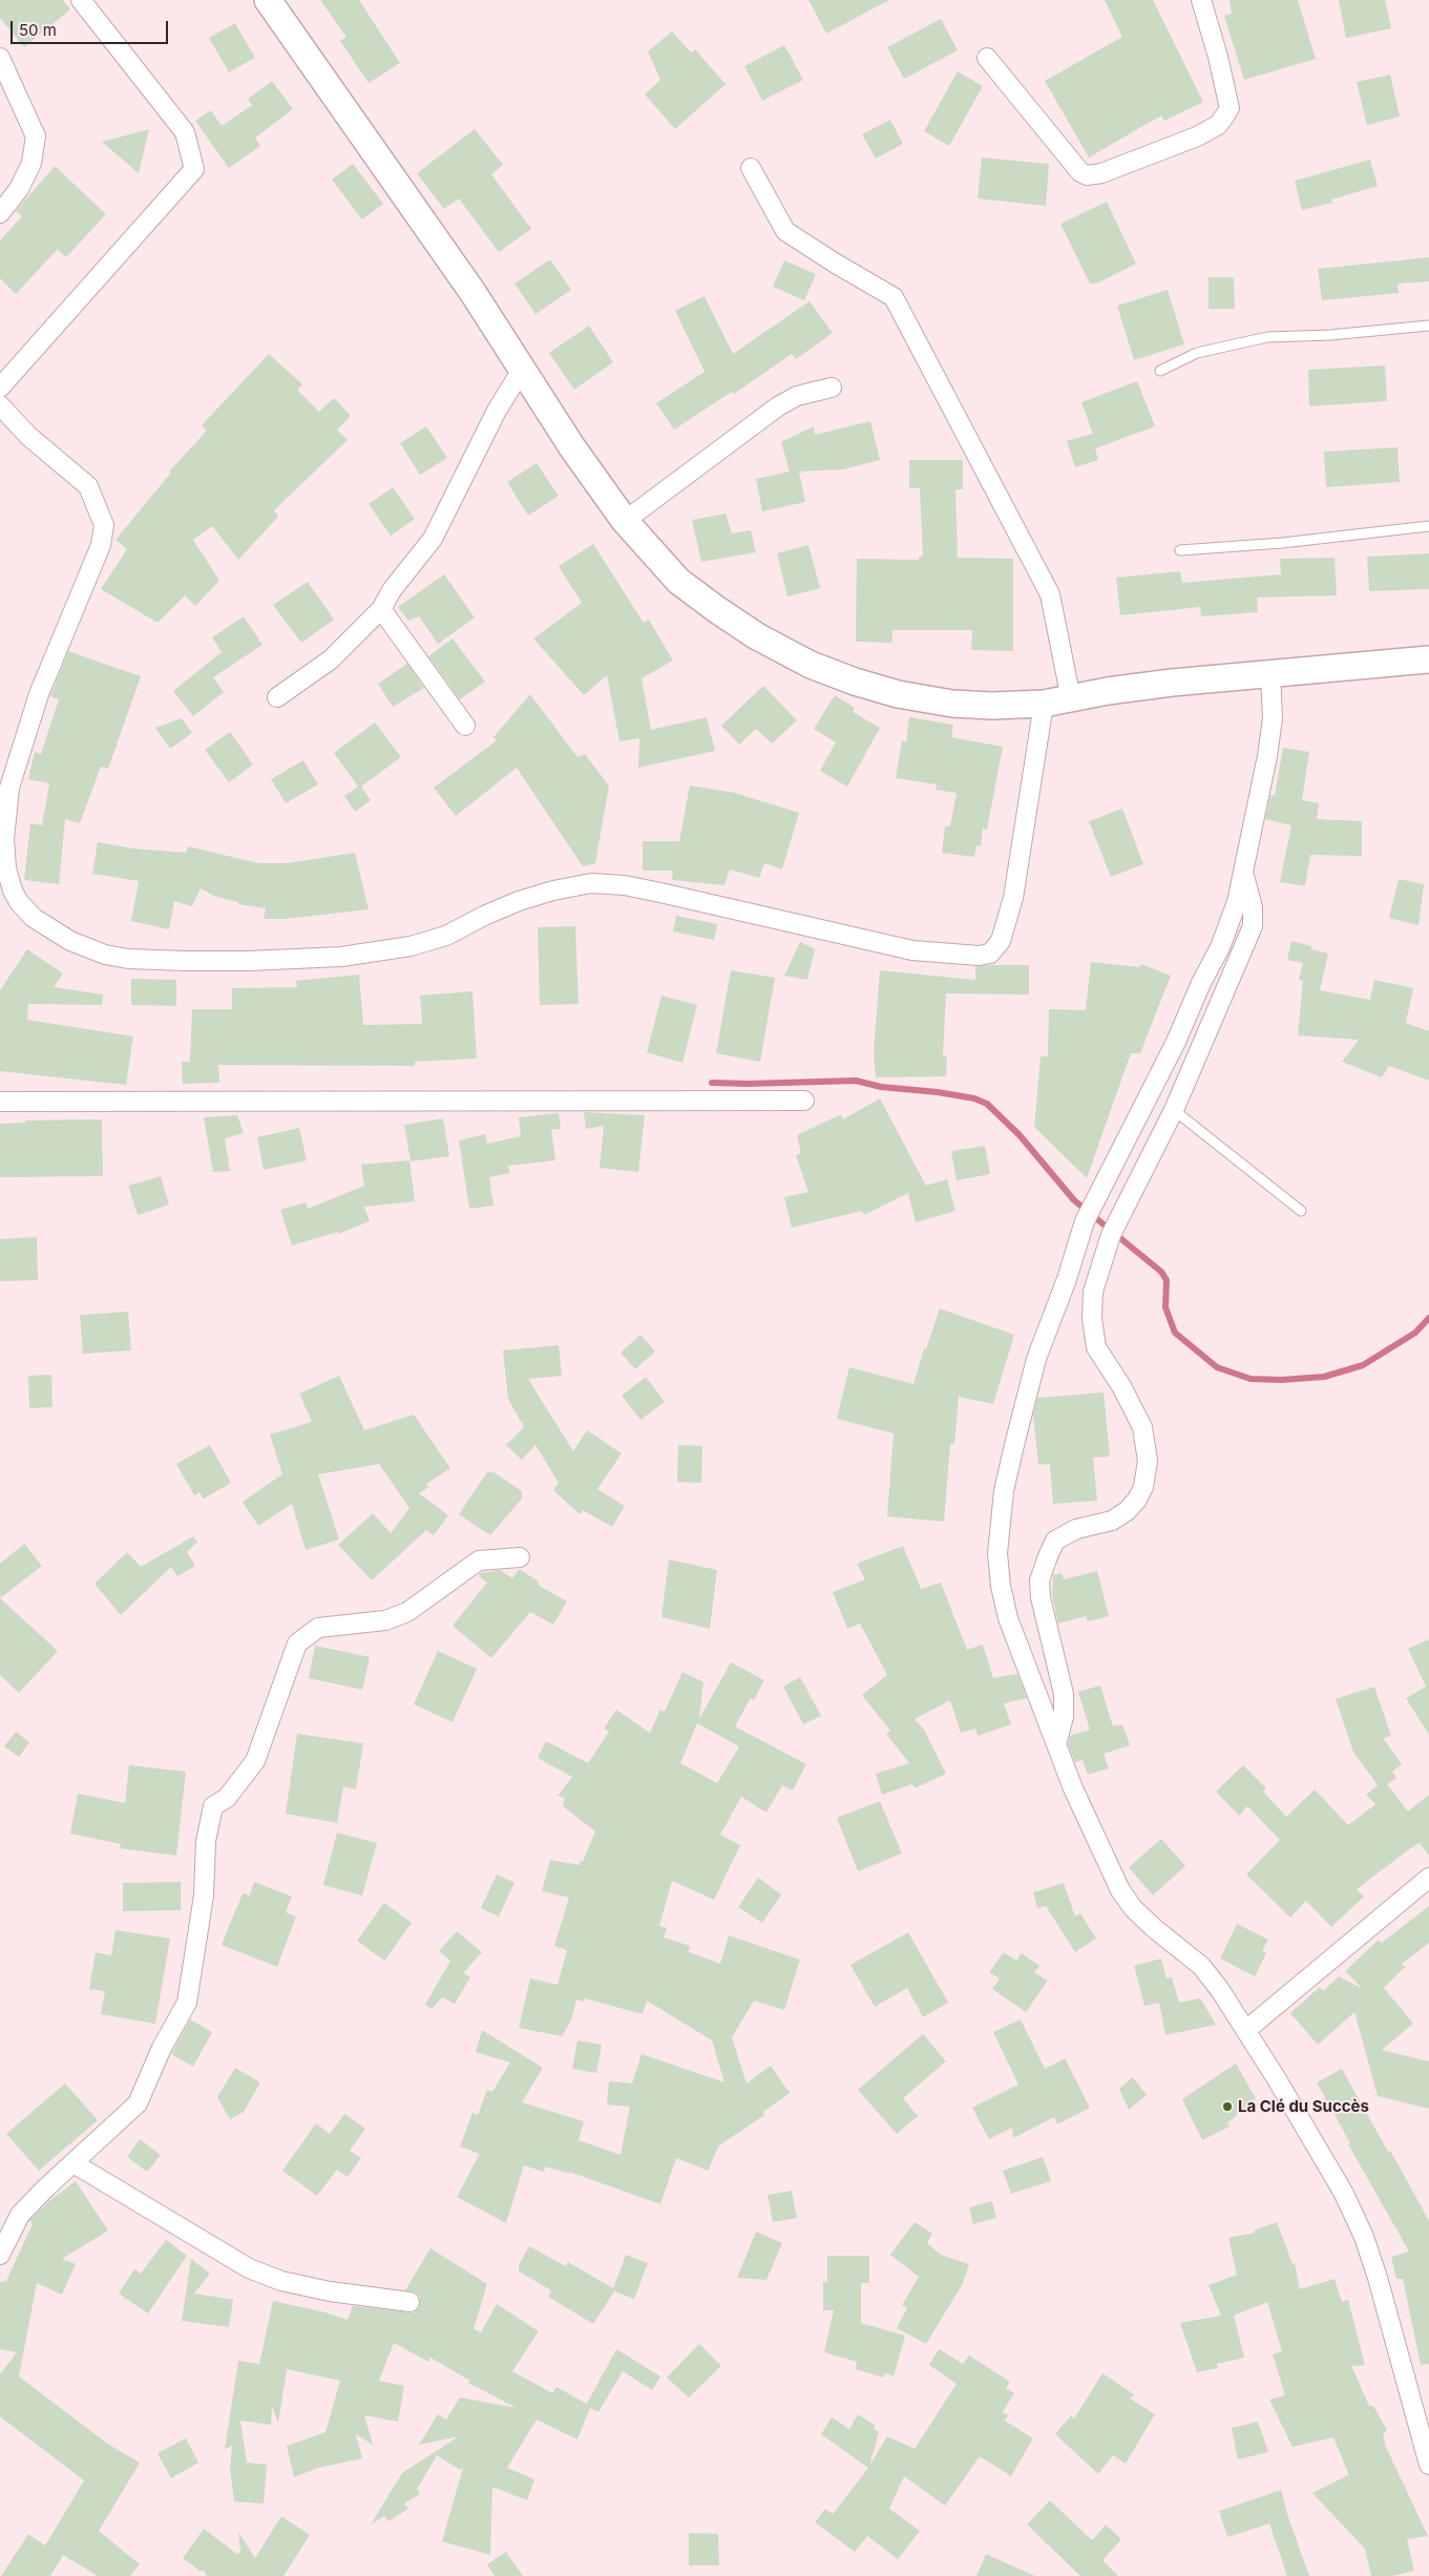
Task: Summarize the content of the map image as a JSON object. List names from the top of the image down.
{
  "places": ["La Clé du Succès"],
  "scale_bar": "50 m"
}
